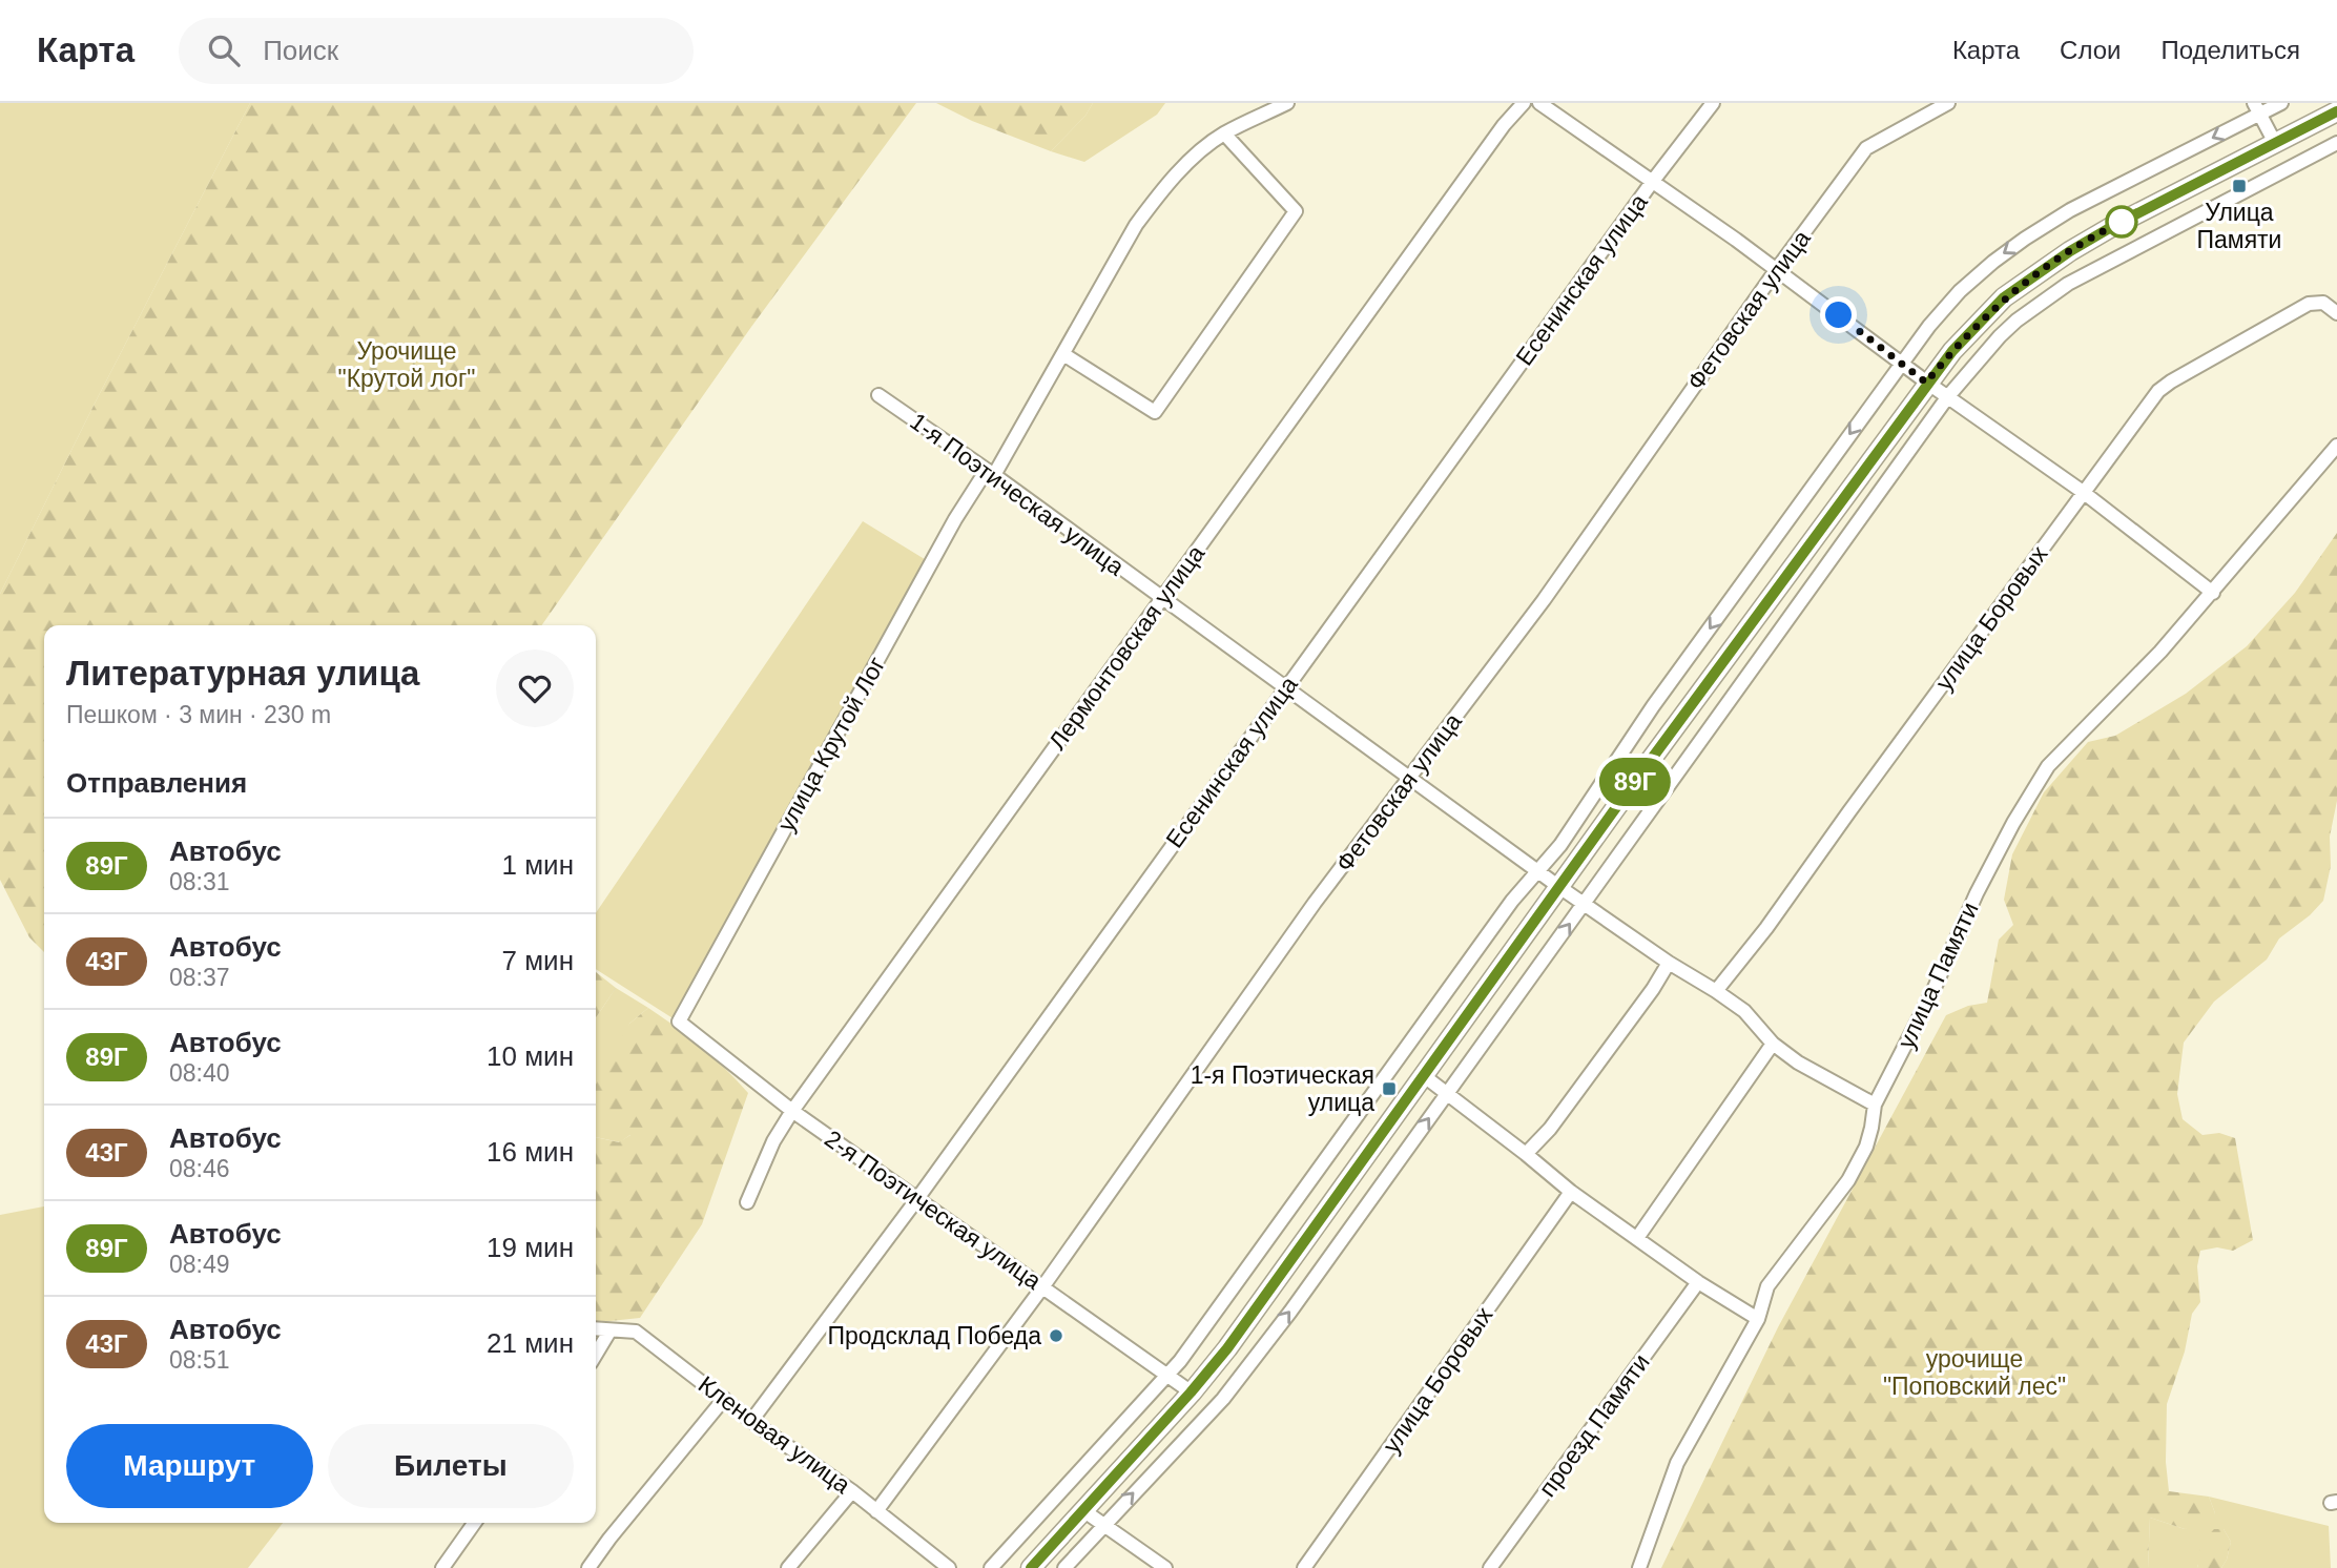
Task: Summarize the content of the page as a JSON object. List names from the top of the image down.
{
  "streets": {
    "street": [
      "Есенинская улица",
      "Фетовская улица",
      "1-я Поэтическая улица",
      "улица Боровых",
      "Лермонтовская улица",
      "улица Крутой Лог",
      "улица Памяти",
      "2-я Поэтическая улица",
      "проезд Памяти",
      "Кленовая улица"
    ]
  },
  "crossings": [
    ["Есенинская улица", "1-я Поэтическая улица"],
    ["Есенинская улица", "2-я Поэтическая улица"],
    ["Есенинская улица", "Кленовая улица"],
    ["Фетовская улица", "1-я Поэтическая улица"],
    ["Фетовская улица", "2-я Поэтическая улица"],
    ["Фетовская улица", "Кленовая улица"],
    ["1-я Поэтическая улица", "улица Боровых"],
    ["1-я Поэтическая улица", "Лермонтовская улица"],
    ["1-я Поэтическая улица", "улица Крутой Лог"],
    ["1-я Поэтическая улица", "улица Памяти"],
    ["Лермонтовская улица", "2-я Поэтическая улица"],
    ["улица Крутой Лог", "2-я Поэтическая улица"]
  ],
  "parks": ["Урочище \"Крутой лог\"", "урочище \"Поповский лес\""],
  "places": {
    "transit": ["Улица Памяти", "1-я Поэтическая улица"],
    "other": ["Продсклад Победа"]
  },
  "lines": ["bus line 89Г"],
  "page": {
    "header": "Карта",
    "search": "Поиск",
    "nav": ["Карта", "Слои", "Поделиться"],
    "on_map": "89Г",
    "heading": [
      ["Литературная улица", "Пешком · 3 мин · 230 m"],
      "Отправления"
    ],
    "list": [
      {
        "mark": "89Г",
        "name": "Автобус",
        "note": "08:31",
        "value": "1 мин"
      },
      {
        "mark": "43Г",
        "name": "Автобус",
        "note": "08:37",
        "value": "7 мин"
      },
      {
        "mark": "89Г",
        "name": "Автобус",
        "note": "08:40",
        "value": "10 мин"
      },
      {
        "mark": "43Г",
        "name": "Автобус",
        "note": "08:46",
        "value": "16 мин"
      },
      {
        "mark": "89Г",
        "name": "Автобус",
        "note": "08:49",
        "value": "19 мин"
      },
      {
        "mark": "43Г",
        "name": "Автобус",
        "note": "08:51",
        "value": "21 мин"
      }
    ],
    "buttons": ["Маршрут", "Билеты"]
  }
}
